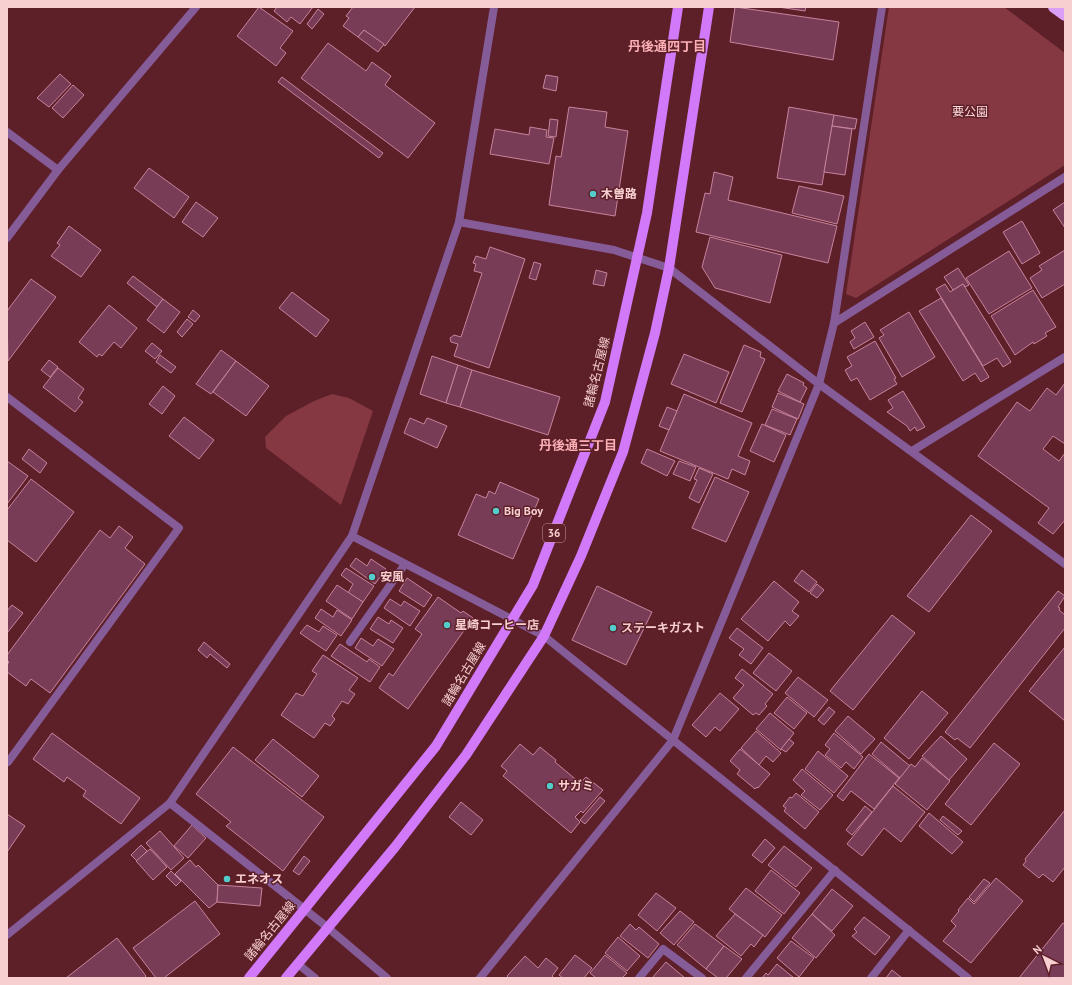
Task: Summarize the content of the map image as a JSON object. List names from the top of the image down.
{
  "streets": {
    "main road": ["諸輪名古屋線", "36"]
  },
  "districts": ["丹後通四丁目", "丹後通三丁目"],
  "parks": ["要公園"],
  "places": [
    "木曽路",
    "Big Boy",
    "安風",
    "星崎コーヒー店",
    "ステーキガスト",
    "サガミ",
    "エネオス"
  ],
  "north": "top left"
}
